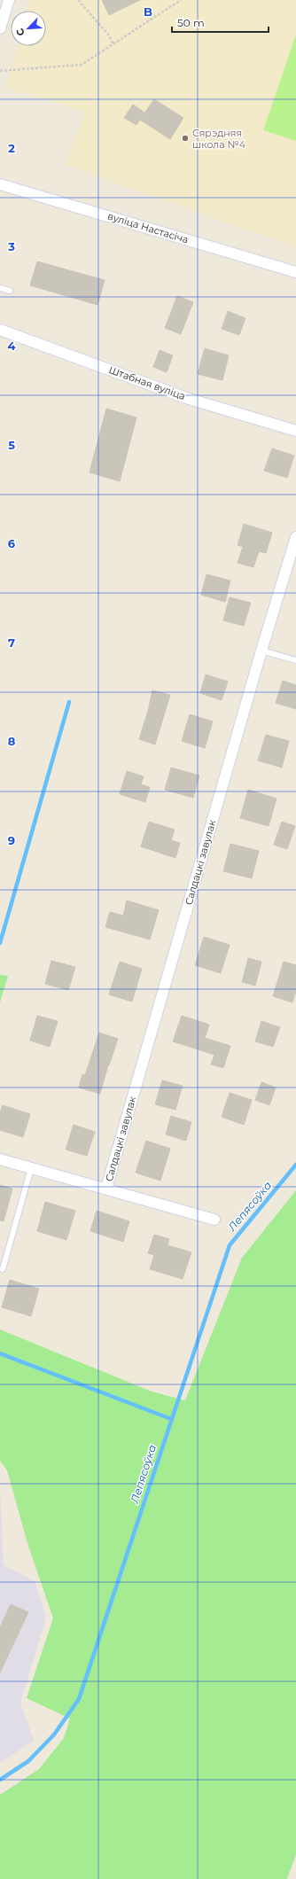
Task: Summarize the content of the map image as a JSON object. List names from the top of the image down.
{
  "streets": {
    "street": ["вуліца Настасіча", "Штабная вуліца", "Салдацкі завулак"]
  },
  "water": ["Лепясоўка"],
  "places": ["Сярэдняя школа №4"],
  "scale_bar": "50 m",
  "north": "bottom left",
  "grid": {
    "columns": ["B"],
    "rows": [
      "2",
      "3",
      "4",
      "5",
      "6",
      "7",
      "8",
      "9"
    ]
  }
}
